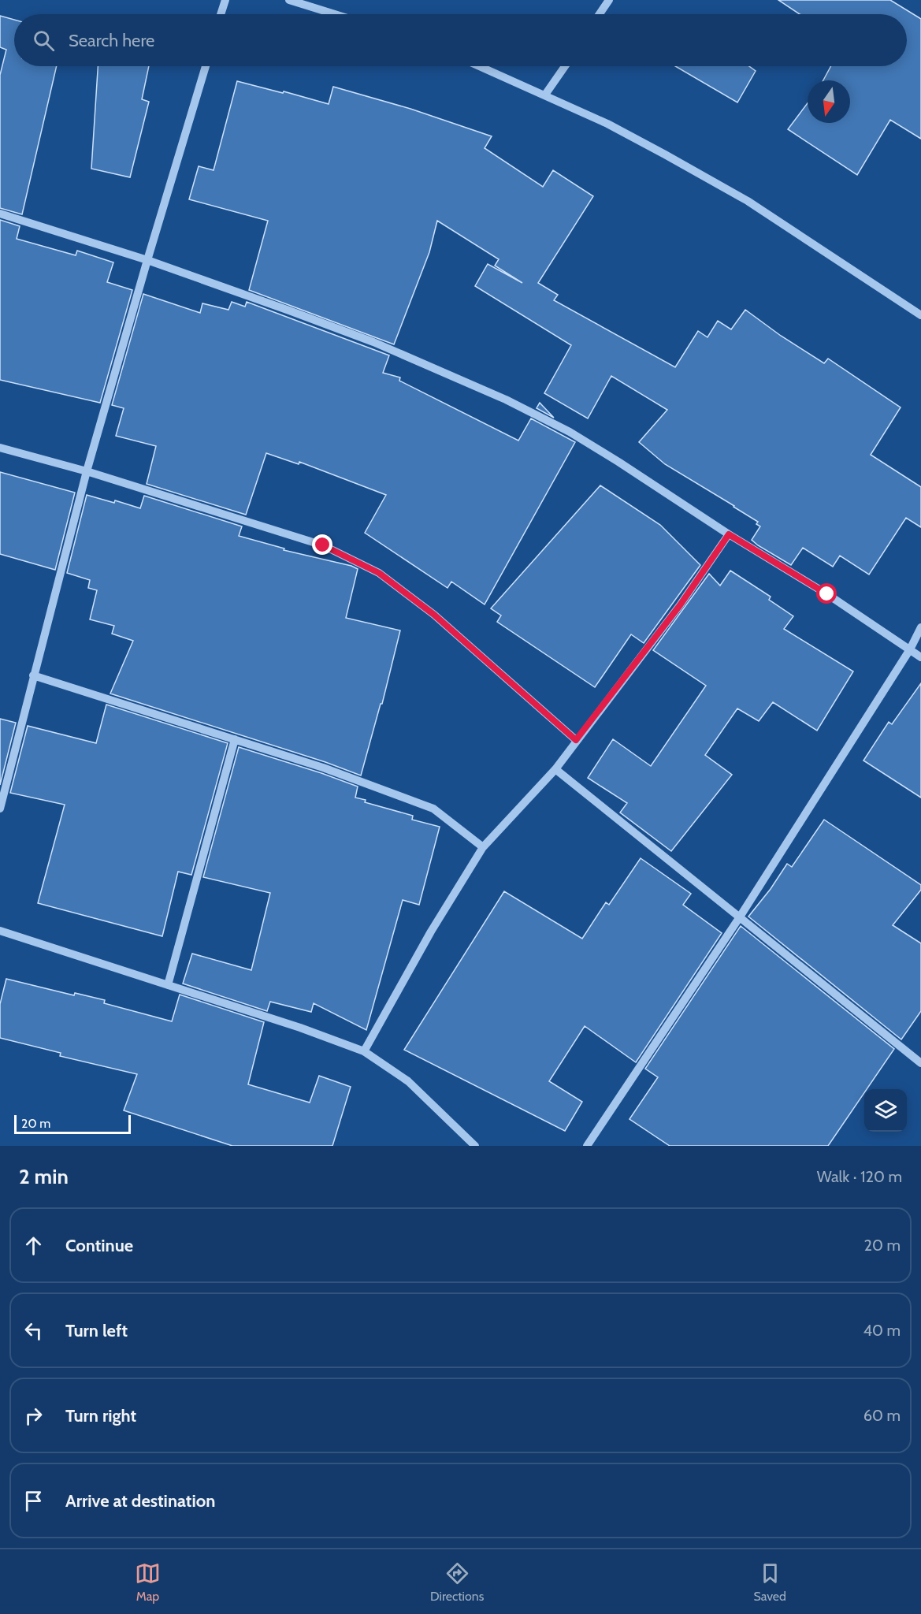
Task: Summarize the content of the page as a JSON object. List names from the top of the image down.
{
  "scale_bar": "20 m",
  "north": "bottom",
  "page": {
    "search": "Search here",
    "scale": "20 m",
    "heading": ["2 min", "Walk · 120 m"],
    "list": [
      ["Continue", "20 m"],
      ["Turn left", "40 m"],
      ["Turn right", "60 m"],
      "Arrive at destination"
    ],
    "nav": ["Map", "Directions", "Saved"]
  }
}
